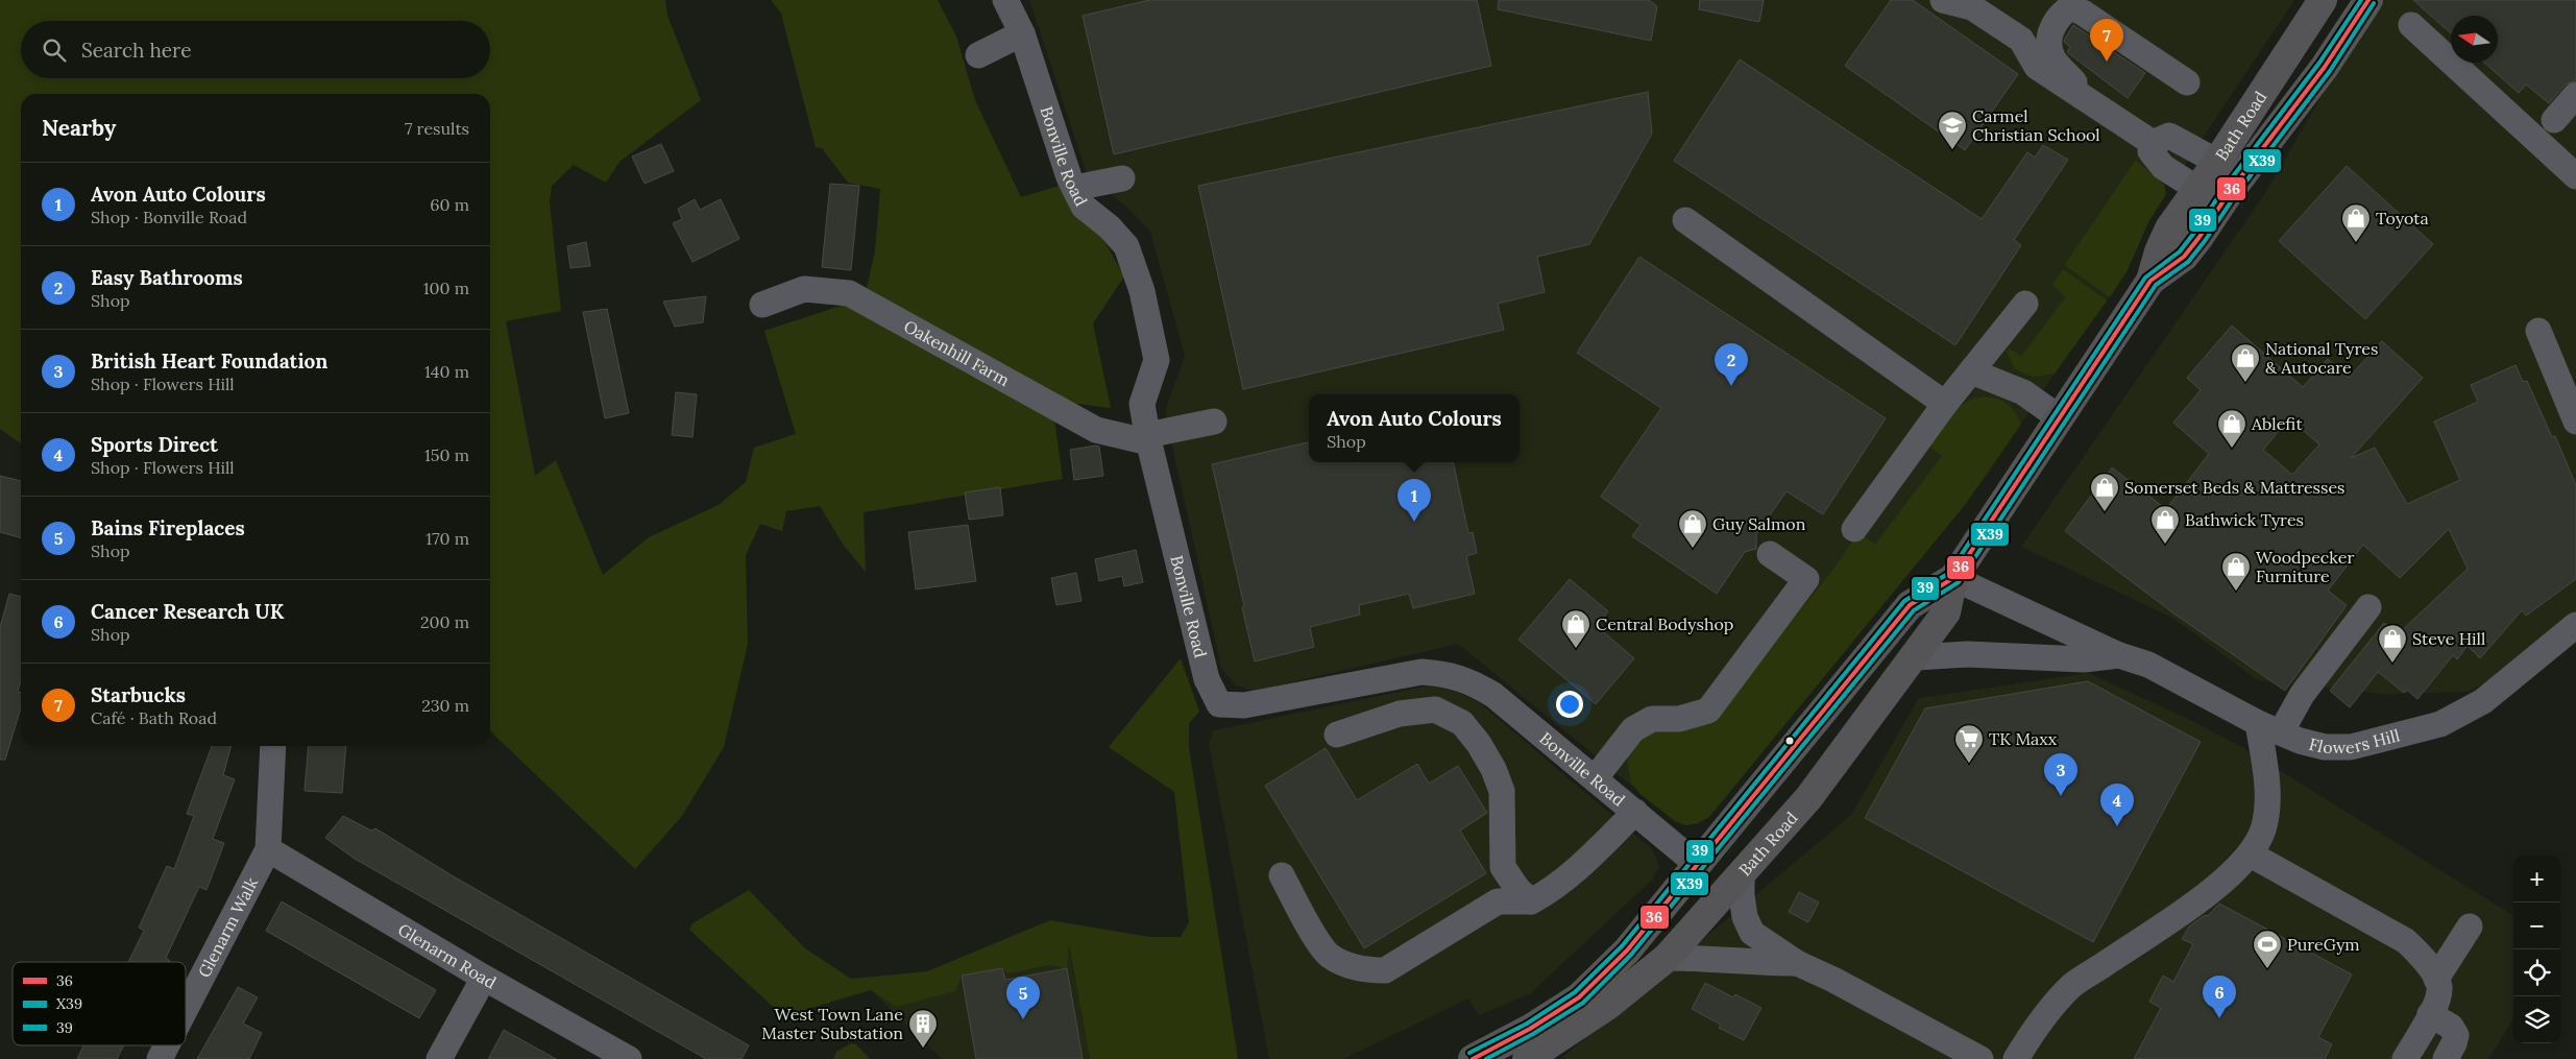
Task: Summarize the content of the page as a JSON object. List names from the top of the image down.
{
  "streets": {
    "highway": ["Bath Road"],
    "street": [
      "Bonville Road",
      "Oakenhill Farm",
      "Flowers Hill",
      "Glenarm Walk",
      "Glenarm Road"
    ]
  },
  "crossings": [
    ["Bath Road", "Bonville Road"],
    ["Bath Road", "Flowers Hill"],
    ["Bonville Road", "Oakenhill Farm"],
    ["Glenarm Walk", "Glenarm Road"]
  ],
  "places": {
    "school or university": ["Carmel Christian School"],
    "shop": [
      "Toyota",
      "National Tyres & Autocare",
      "Ablefit",
      "Somerset Beds & Mattresses",
      "Bathwick Tyres",
      "Guy Salmon",
      "Woodpecker Furniture",
      "Central Bodyshop",
      "Steve Hill"
    ],
    "supermarket": ["TK Maxx"],
    "sports": ["PureGym"],
    "building": ["West Town Lane Master Substation"]
  },
  "lines": ["transit line 36", "transit line 39", "transit line X39"],
  "legend": ["36", "X39", "39"],
  "north": "left",
  "page": {
    "pins": [
      "7",
      "2",
      "1",
      "3",
      "4",
      "6",
      "5"
    ],
    "search": "Search here",
    "heading": ["Nearby", "7 results"],
    "list": [
      {
        "mark": "1",
        "name": "Avon Auto Colours",
        "note": "Shop · Bonville Road",
        "value": "60 m"
      },
      {
        "mark": "2",
        "name": "Easy Bathrooms",
        "note": "Shop",
        "value": "100 m"
      },
      {
        "mark": "3",
        "name": "British Heart Foundation",
        "note": "Shop · Flowers Hill",
        "value": "140 m"
      },
      {
        "mark": "4",
        "name": "Sports Direct",
        "note": "Shop · Flowers Hill",
        "value": "150 m"
      },
      {
        "mark": "5",
        "name": "Bains Fireplaces",
        "note": "Shop",
        "value": "170 m"
      },
      {
        "mark": "6",
        "name": "Cancer Research UK",
        "note": "Shop",
        "value": "200 m"
      },
      {
        "mark": "7",
        "name": "Starbucks",
        "note": "Café · Bath Road",
        "value": "230 m"
      }
    ],
    "popup": ["Avon Auto Colours", "Shop"],
    "map_buttons": ["+", "−"]
  }
}
